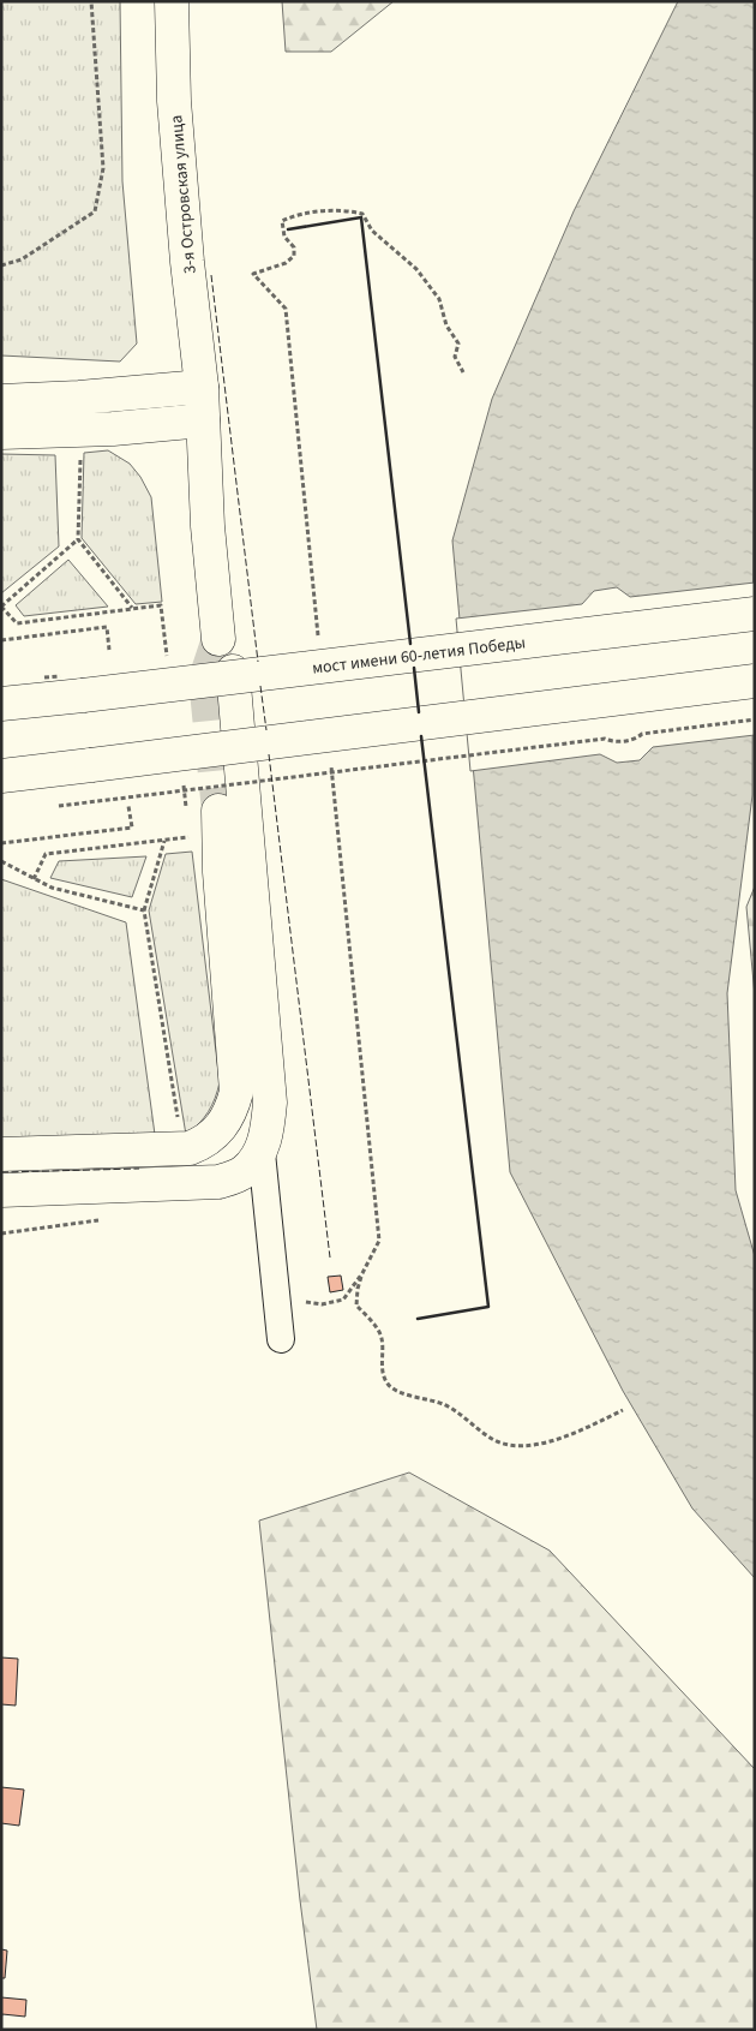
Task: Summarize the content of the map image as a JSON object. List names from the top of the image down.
{
  "streets": {
    "main road": ["3-я Островская улица", "мост имени 60-летия Победы"]
  }
}
